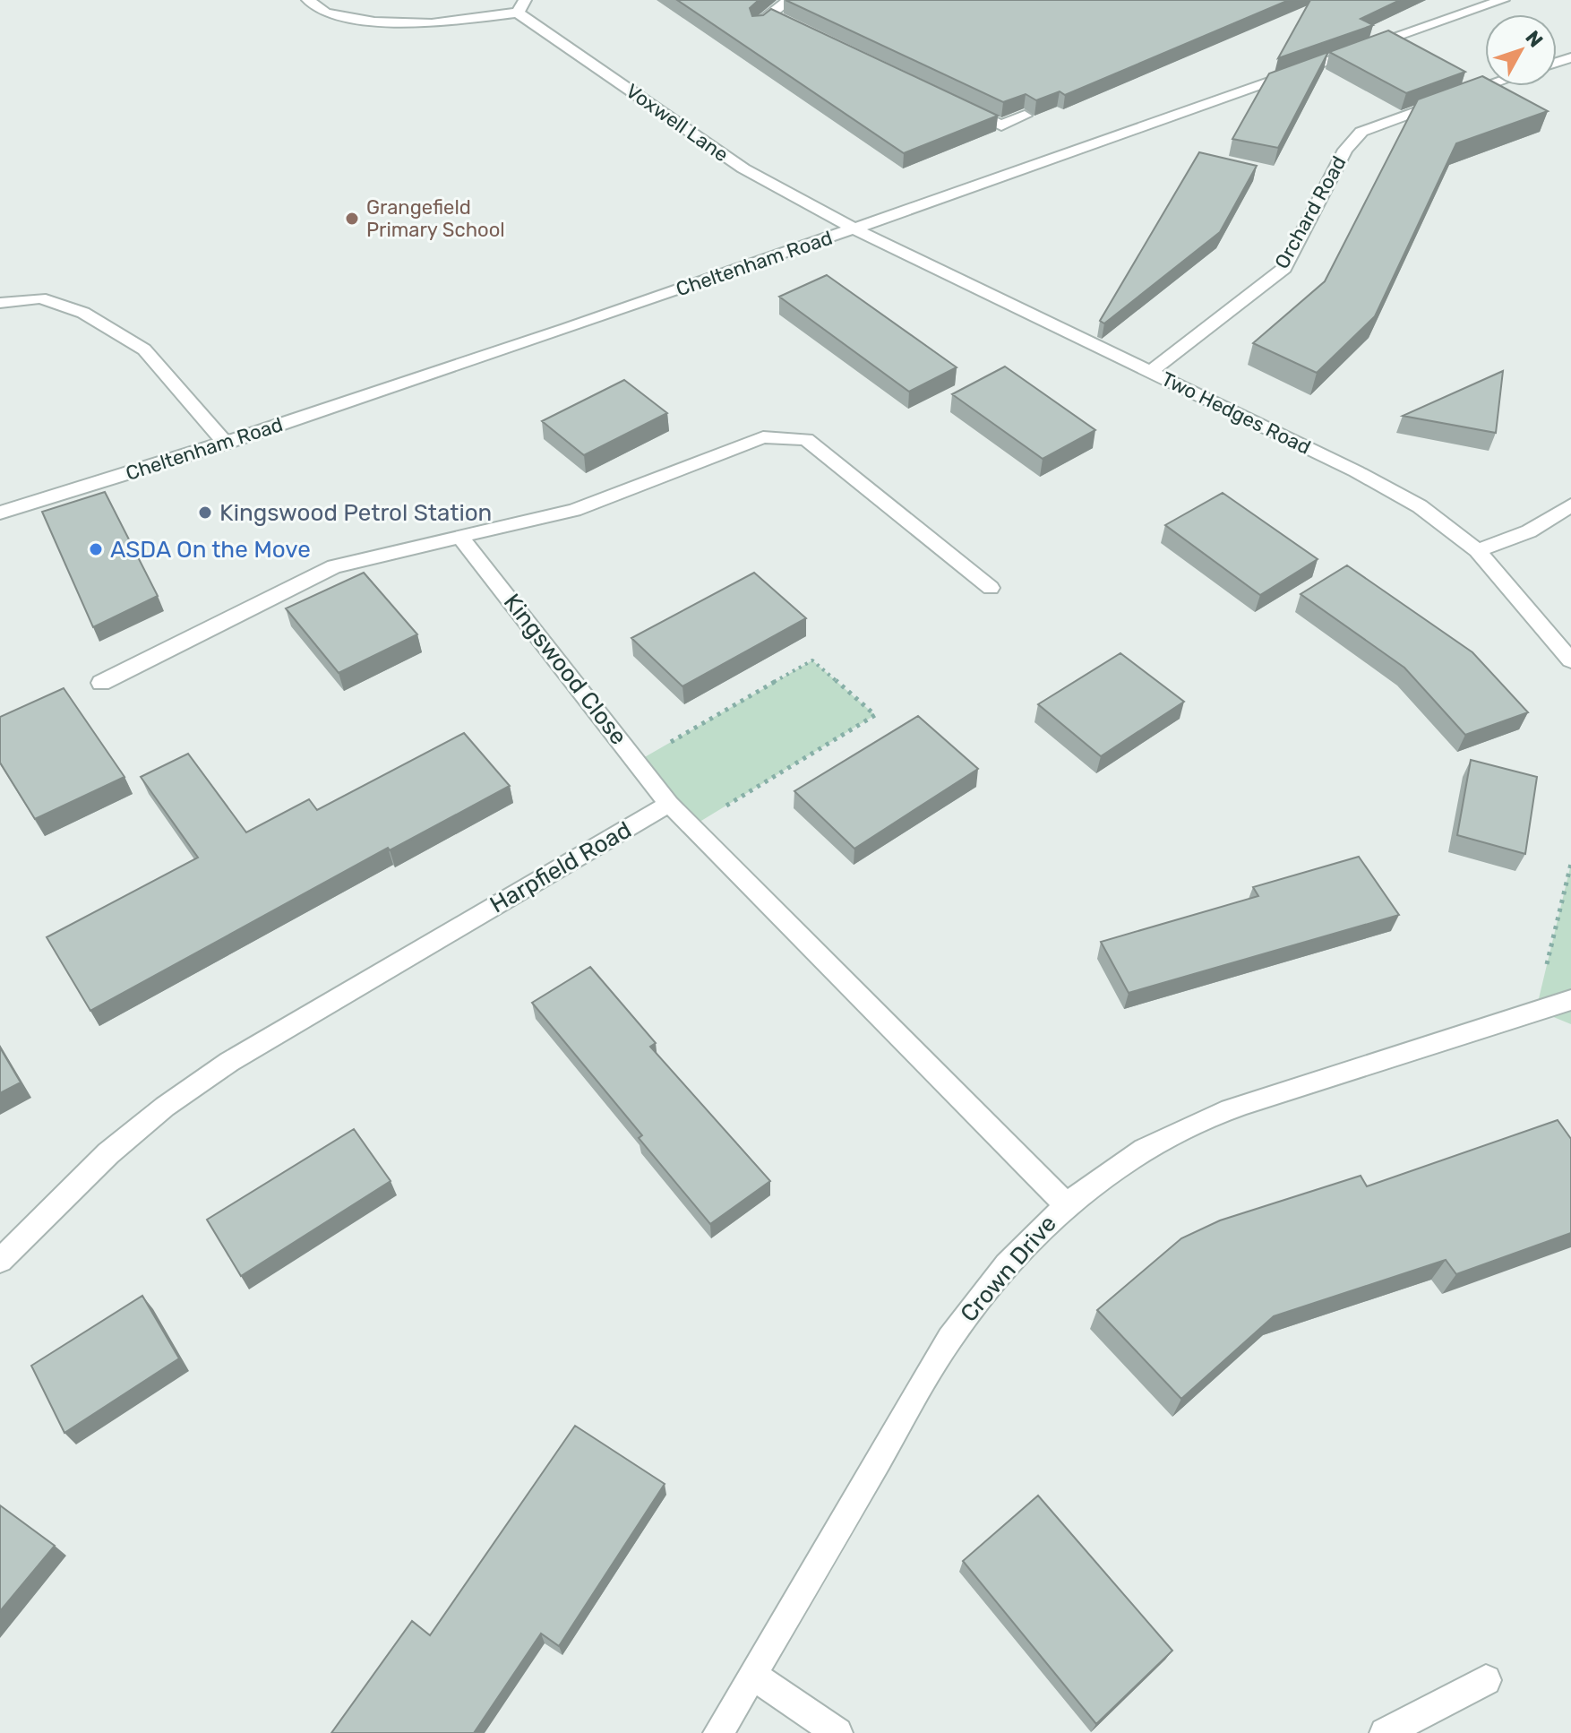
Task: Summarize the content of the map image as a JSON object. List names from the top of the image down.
{
  "streets": {
    "street": [
      "Voxwell Lane",
      "Orchard Road",
      "Cheltenham Road",
      "Two Hedges Road",
      "Kingswood Close",
      "Harpfield Road",
      "Crown Drive"
    ]
  },
  "crossings": [
    ["Voxwell Lane", "Cheltenham Road"],
    ["Voxwell Lane", "Two Hedges Road"],
    ["Orchard Road", "Two Hedges Road"],
    ["Cheltenham Road", "Two Hedges Road"],
    ["Kingswood Close", "Harpfield Road"]
  ],
  "places": ["Grangefield Primary School", "Kingswood Petrol Station", "ASDA On the Move"],
  "north": "top right"
}
